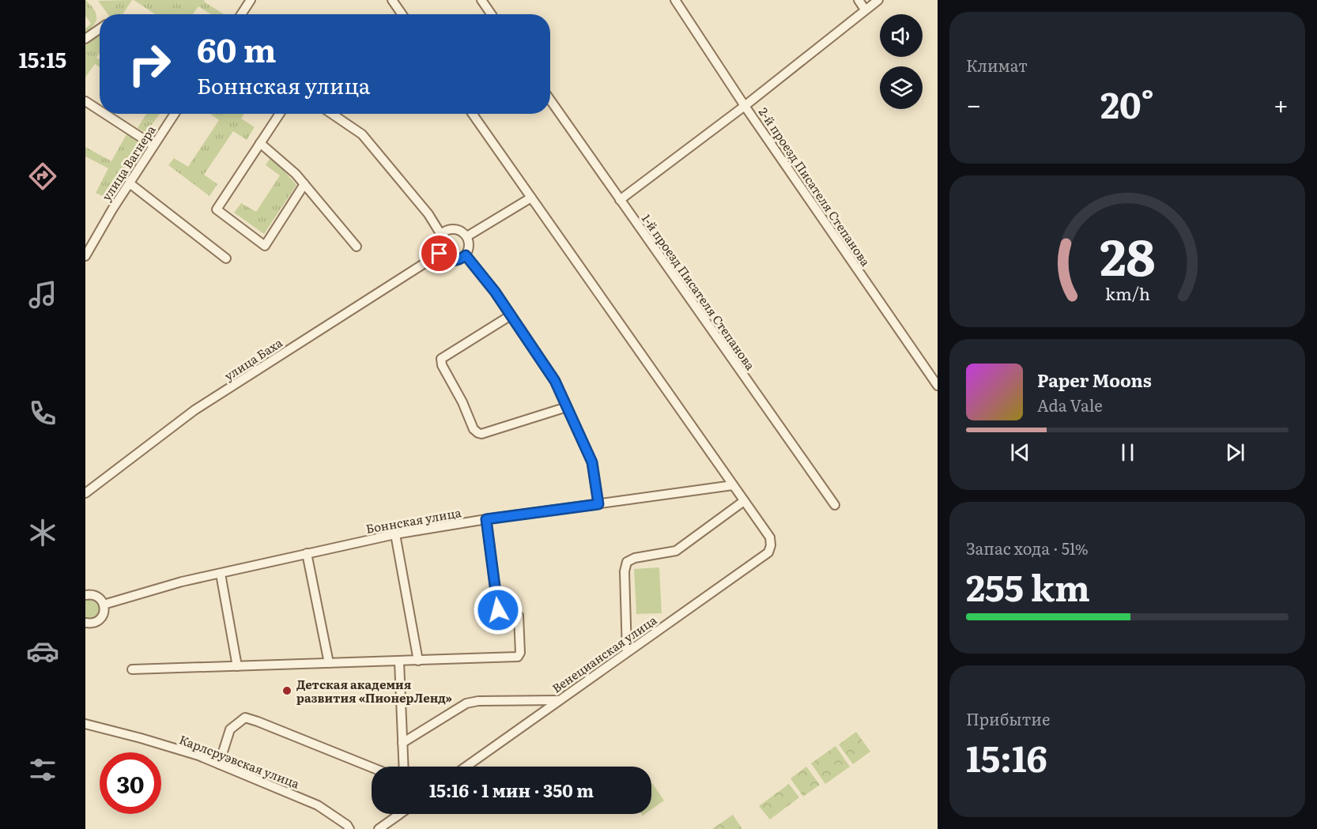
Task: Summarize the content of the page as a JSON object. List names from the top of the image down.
{
  "streets": {
    "street": [
      "улица Вагнера",
      "2-й проезд Писателя Степанова",
      "1-й проезд Писателя Степанова",
      "улица Баха",
      "Боннская улица",
      "Венецианская улица",
      "Карлсруэвская улица"
    ]
  },
  "places": ["Детская академия развития «ПионерЛенд»"],
  "page": {
    "tabs": "15:15",
    "tile": [
      "Климат",
      ["Запас хода · 51%", "255 km"],
      ["Прибытие", "15:16"]
    ],
    "turn": ["60 m", "Боннская улица"],
    "heat": ["−", "20°", "+"],
    "song": ["Paper Moons", "Ada Vale"],
    "limit": "30",
    "trip": "15:16 · 1 мин · 350 m",
    "gauge": ["28", "km/h"]
  }
}
